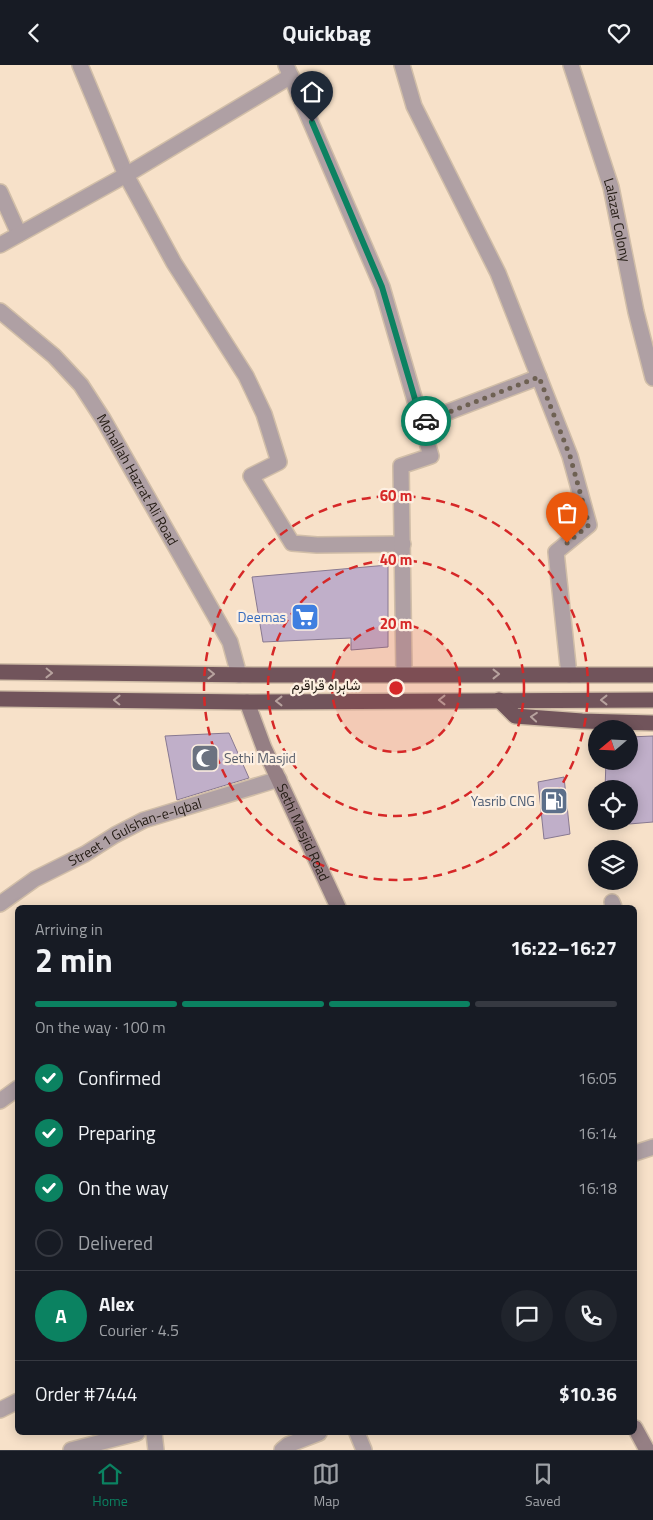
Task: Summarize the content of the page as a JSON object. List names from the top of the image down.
{
  "streets": {
    "highway": ["شاہراہ قراقرم"],
    "street": [
      "Lalazar Colony",
      "Mohallah Hazrat Ali Road",
      "Sethi Masjid Road",
      "Street 1 Gulshan-e-Iqbal"
    ]
  },
  "crossings": [
    ["Mohallah Hazrat Ali Road", "شاہراہ قراقرم"],
    ["شاہراہ قراقرم", "Sethi Masjid Road"],
    ["Sethi Masjid Road", "Street 1 Gulshan-e-Iqbal"]
  ],
  "places": {
    "supermarket": ["Deemas"],
    "mosque": ["Sethi Masjid"],
    "fuel station": ["Yasrib CNG"]
  },
  "north": "left",
  "page": {
    "header": "Quickbag",
    "heading": ["2 min", "Arriving in", "16:22–16:27"],
    "panel": [
      "Alex",
      "Courier · 4.5",
      "Order #7444",
      "$10.36"
    ],
    "bar": "On the way · 100 m",
    "list": [
      ["Confirmed", "16:05"],
      ["Preparing", "16:14"],
      ["On the way", "16:18"],
      "Delivered"
    ],
    "round": "A",
    "tabs": ["Home", "Map", "Saved"]
  },
  "rings": ["60 m", "40 m", "20 m"]
}
